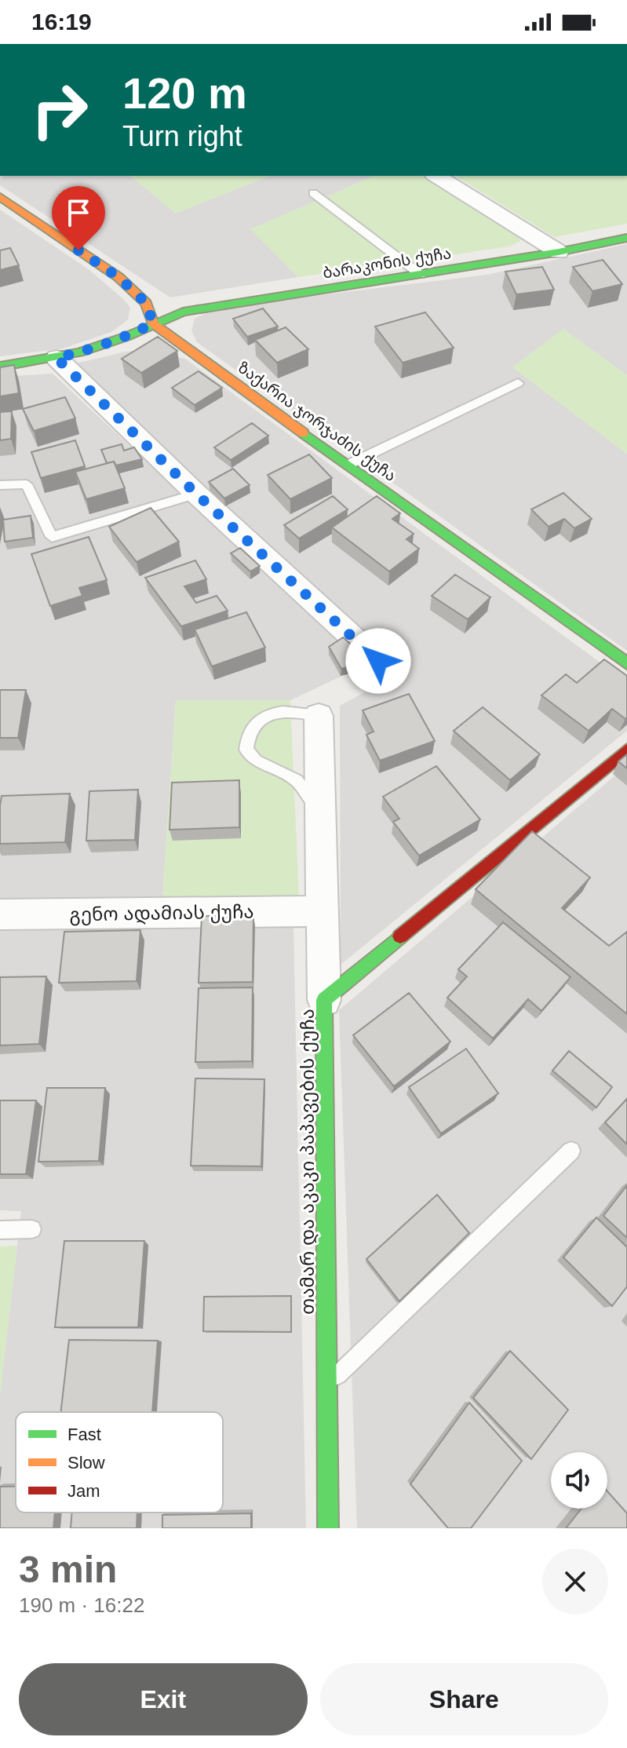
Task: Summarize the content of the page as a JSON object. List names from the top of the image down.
{
  "streets": {
    "street": [
      "ბარაკონის ქუჩა",
      "ზაქარია ჯორჯაძის ქუჩა",
      "გენო ადამიას ქუჩა",
      "თამარ და აკაკი პაპავების ქუჩა"
    ]
  },
  "crossings": [
    ["ბარაკონის ქუჩა", "ზაქარია ჯორჯაძის ქუჩა"]
  ],
  "legend": ["Fast", "Slow", "Jam"],
  "page": {
    "status": "16:19",
    "turn": ["120 m", "Turn right"],
    "heading": ["3 min", "190 m · 16:22"],
    "buttons": ["Exit", "Share"]
  }
}
